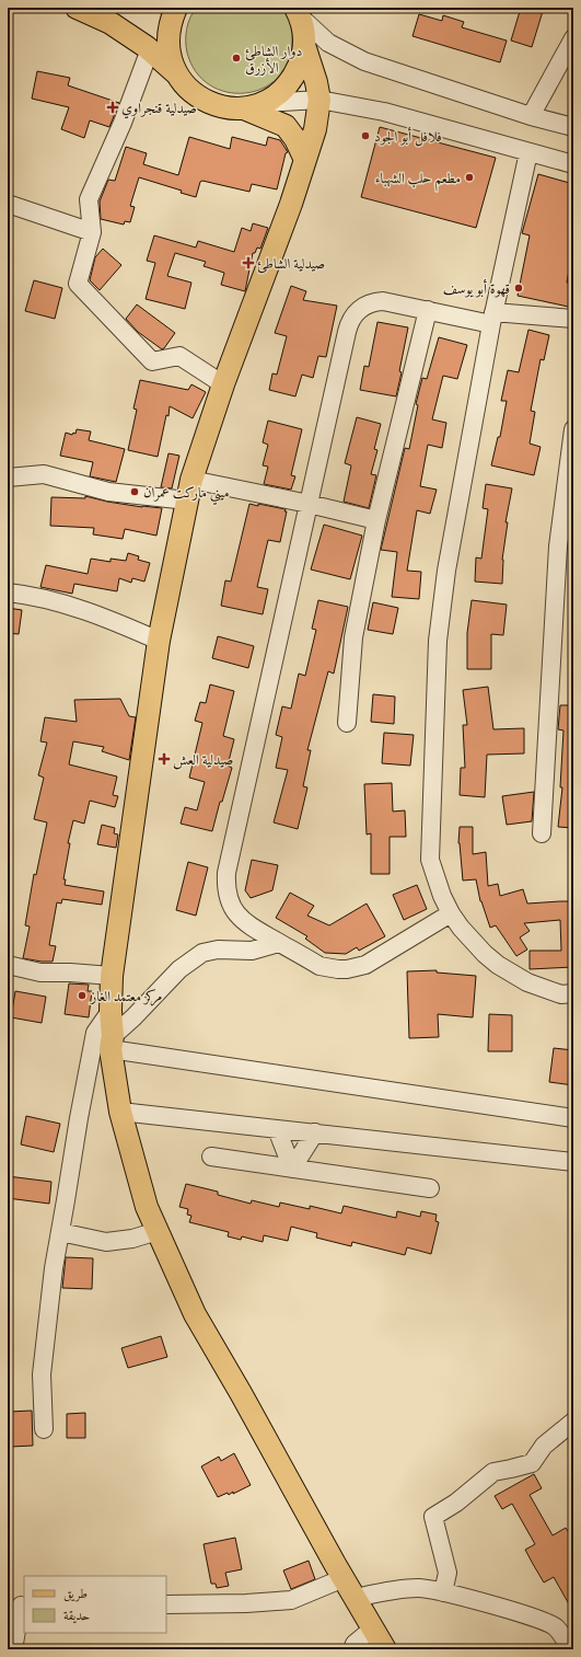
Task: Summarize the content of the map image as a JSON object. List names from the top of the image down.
{
  "places": {
    "other": [
      "دوار الشاطئ الأزرق",
      "فلافل أبو الجود",
      "مطعم حلب الشهباء",
      "قهوة أبو يوسف",
      "ميني ماركت عمران",
      "مركز معتمد الغاز"
    ],
    "health": ["صيدلية قنجراوي", "صيدلية الشاطئ", "صيدلية العش"]
  },
  "legend": ["طريق", "حديقة"]
}
